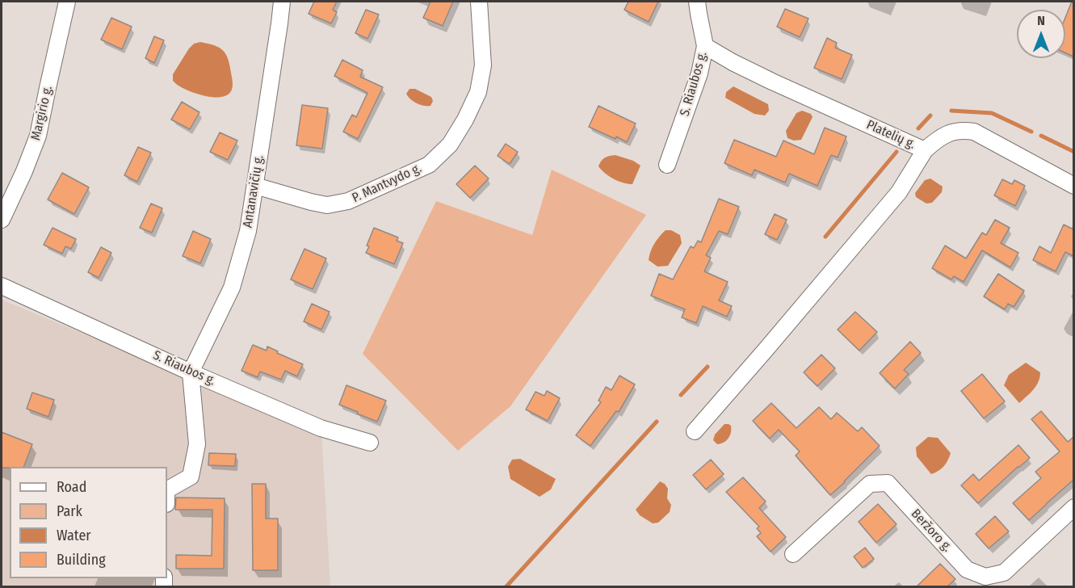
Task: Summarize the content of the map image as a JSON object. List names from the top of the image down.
{
  "streets": {
    "street": [
      "S. Riaubos g.",
      "Margirio g.",
      "Platelių g.",
      "P. Mantvydo g.",
      "Antanavičių g.",
      "Beržoro g."
    ]
  },
  "crossings": [
    ["S. Riaubos g.", "Platelių g."],
    ["S. Riaubos g.", "Antanavičių g."],
    ["P. Mantvydo g.", "Antanavičių g."]
  ],
  "legend": [
    "Road",
    "Park",
    "Water",
    "Building"
  ],
  "north": "top"
}
